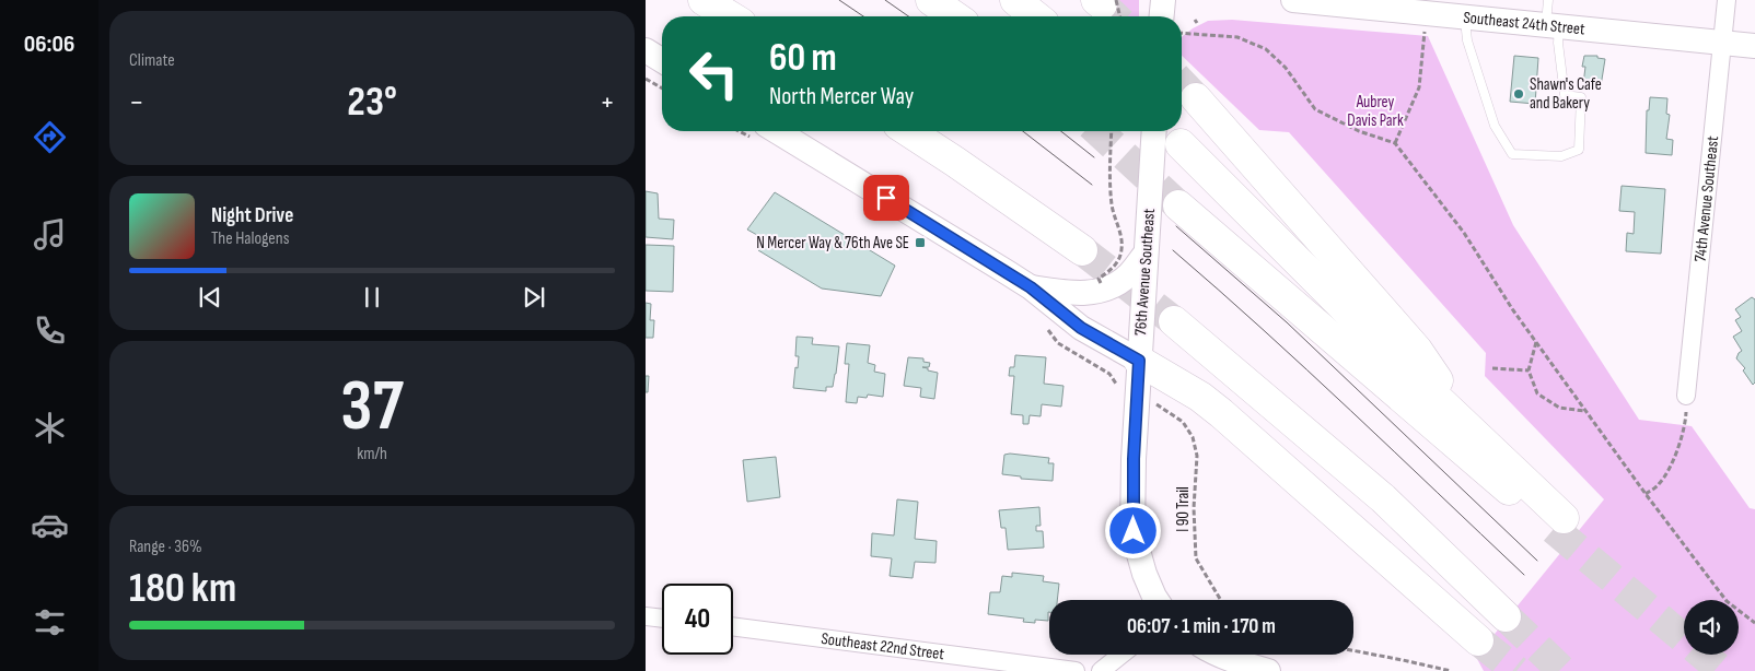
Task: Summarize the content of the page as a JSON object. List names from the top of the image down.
{
  "streets": {
    "street": [
      "Southeast 24th Street",
      "74th Avenue Southeast",
      "76th Avenue Southeast",
      "Southeast 22nd Street"
    ],
    "path": ["I 90 Trail"]
  },
  "crossings": [
    ["Southeast 24th Street", "74th Avenue Southeast"]
  ],
  "parks": ["Aubrey Davis Park"],
  "places": {
    "other": ["Shawn's Cafe and Bakery"],
    "transit": ["N Mercer Way & 76th Ave SE"]
  },
  "page": {
    "tabs": "06:06",
    "tile": [
      "Climate",
      ["37", "km/h"],
      ["Range · 36%", "180 km"]
    ],
    "turn": ["60 m", "North Mercer Way"],
    "heat": ["−", "23°", "+"],
    "song": ["Night Drive", "The Halogens"],
    "limit": "40",
    "trip": "06:07 · 1 min · 170 m"
  }
}
